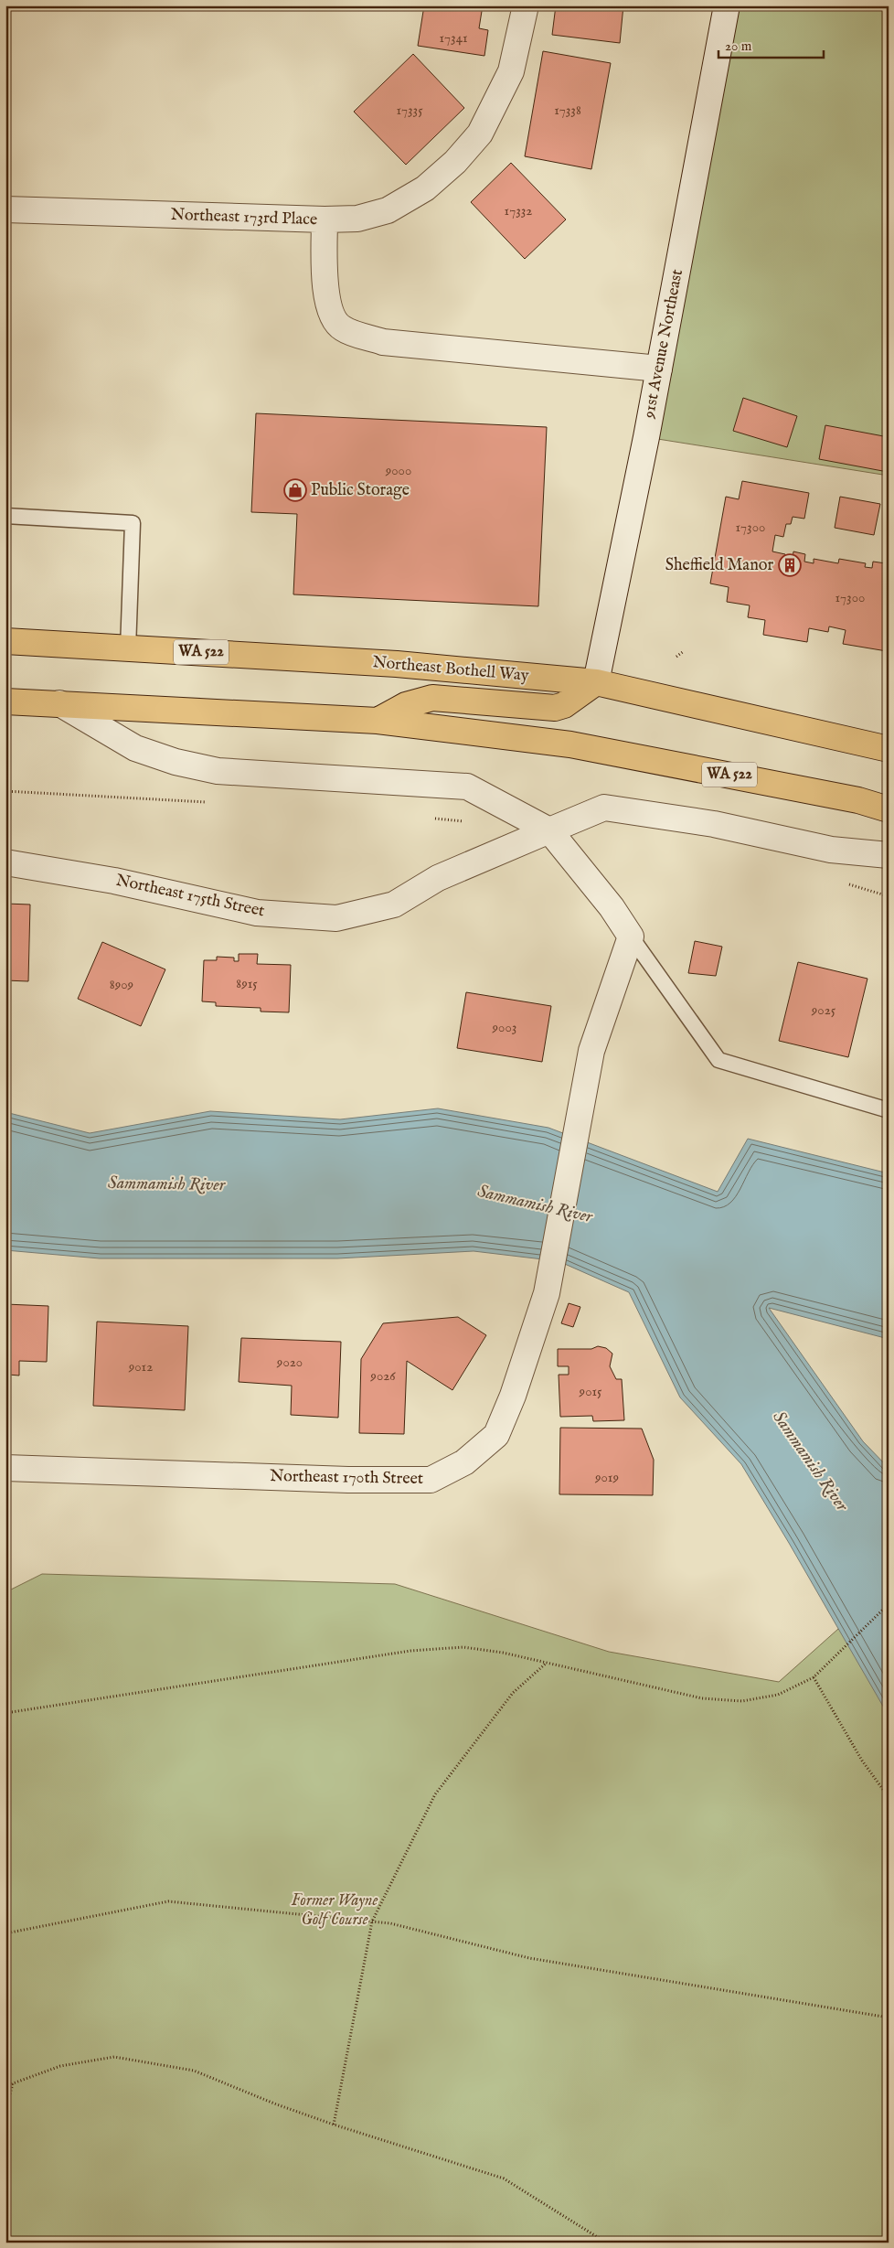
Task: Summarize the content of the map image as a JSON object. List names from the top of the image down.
{
  "streets": {
    "main road": ["WA 522", "Northeast Bothell Way"],
    "street": [
      "Northeast 173rd Place",
      "91st Avenue Northeast",
      "Northeast 175th Street",
      "Northeast 170th Street"
    ]
  },
  "crossings": [
    ["Northeast 173rd Place", "91st Avenue Northeast"],
    ["91st Avenue Northeast", "Northeast Bothell Way"]
  ],
  "water": ["Sammamish River"],
  "parks": ["Former Wayne Golf Course"],
  "places": {
    "shop": ["Public Storage"],
    "building": ["Sheffield Manor"]
  },
  "house_numbers": [
    "17341",
    "17335",
    "17338",
    "17332",
    "9000",
    "17300",
    "17300",
    "8915",
    "8909",
    "9025",
    "9003",
    "9020",
    "9012",
    "9026",
    "9015",
    "9019"
  ],
  "scale_bar": "20 m"
}
